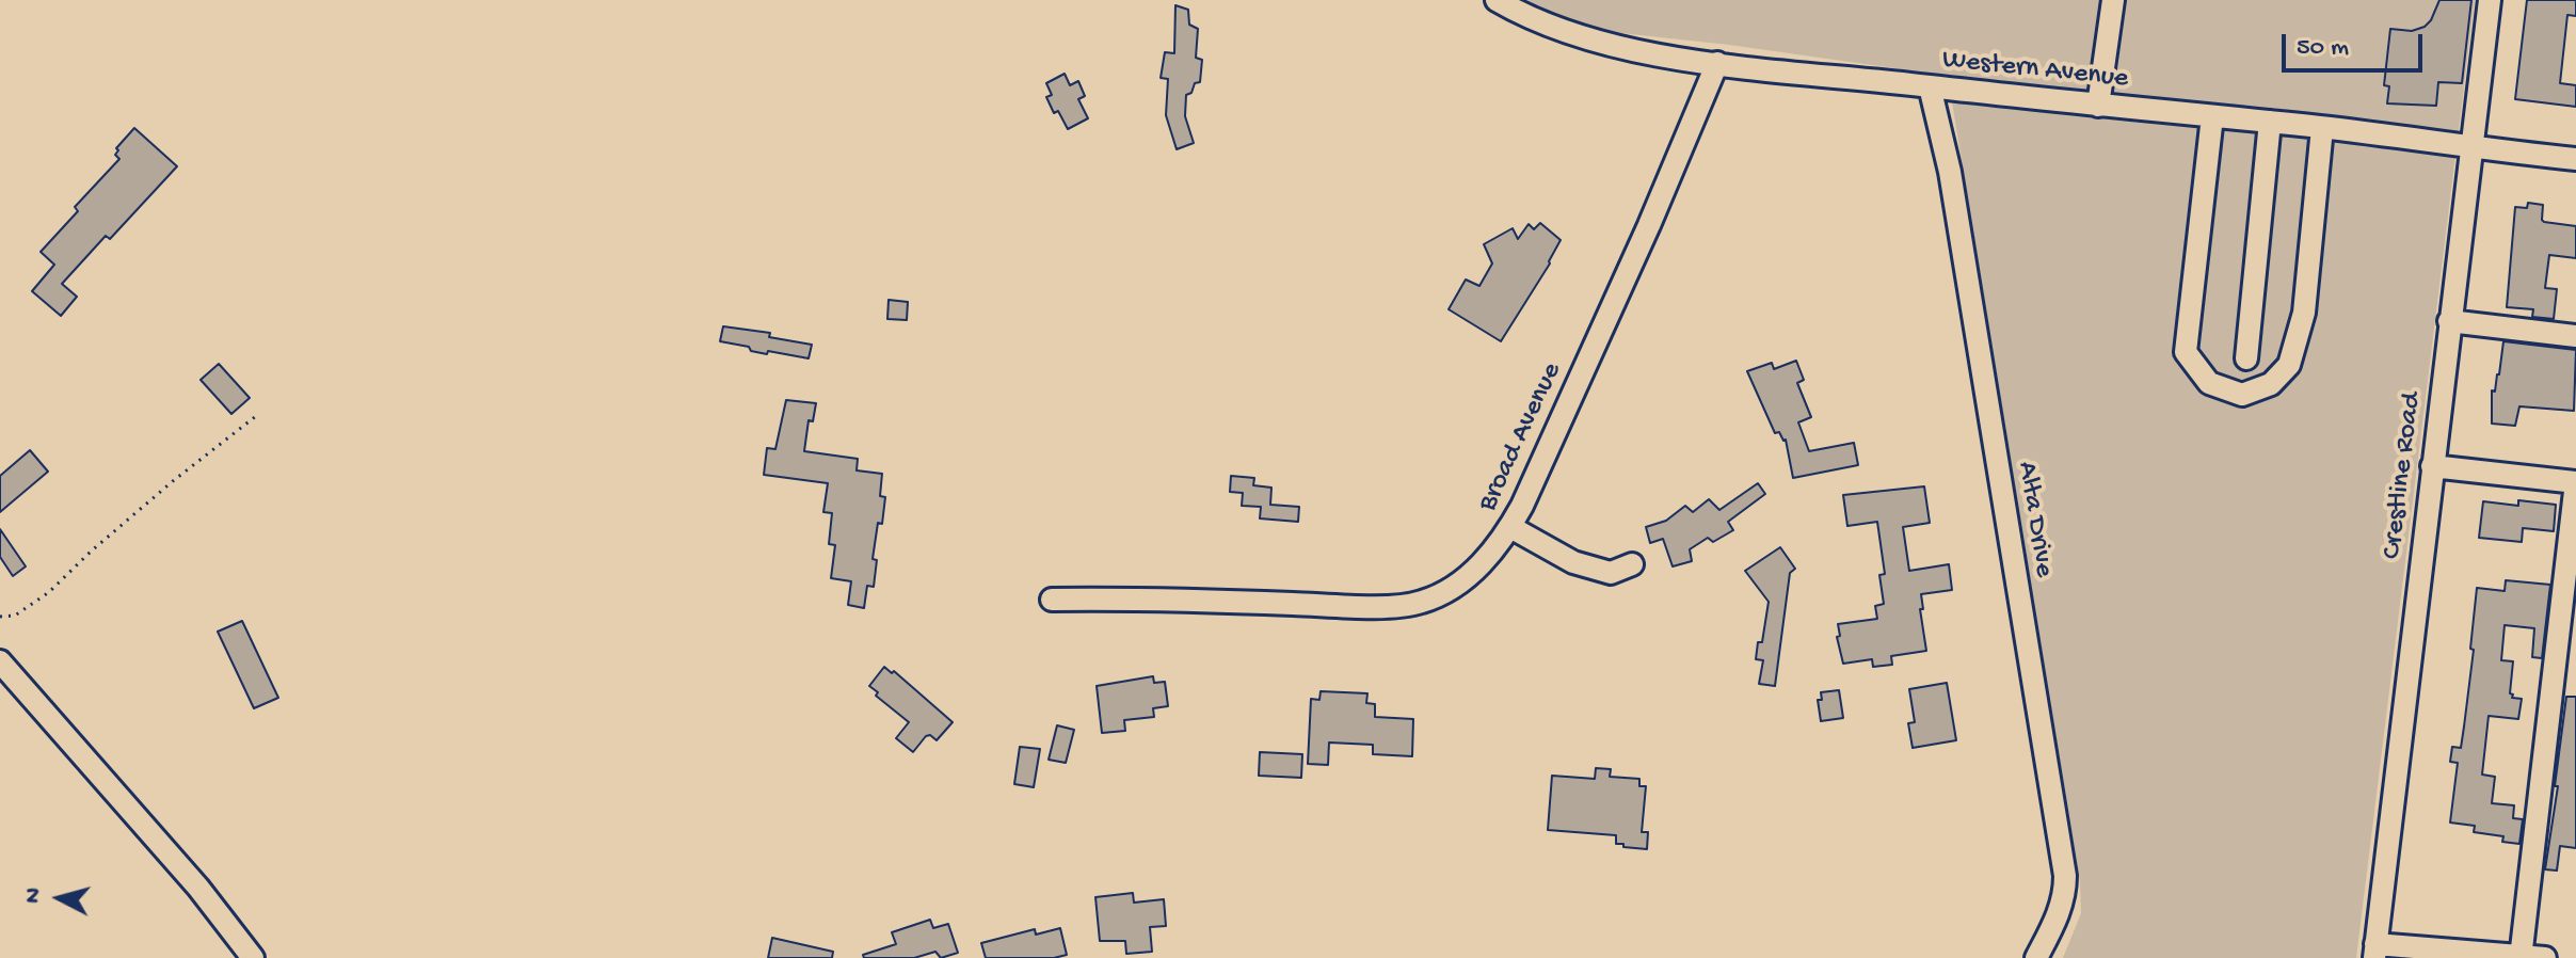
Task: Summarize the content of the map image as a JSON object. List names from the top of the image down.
{
  "streets": {
    "street": [
      "Western Avenue",
      "Broad Avenue",
      "Crestline Road",
      "Alta Drive"
    ]
  },
  "crossings": [
    ["Western Avenue", "Broad Avenue"],
    ["Western Avenue", "Crestline Road"],
    ["Western Avenue", "Alta Drive"]
  ],
  "scale_bar": "50 m",
  "north": "left"
}
